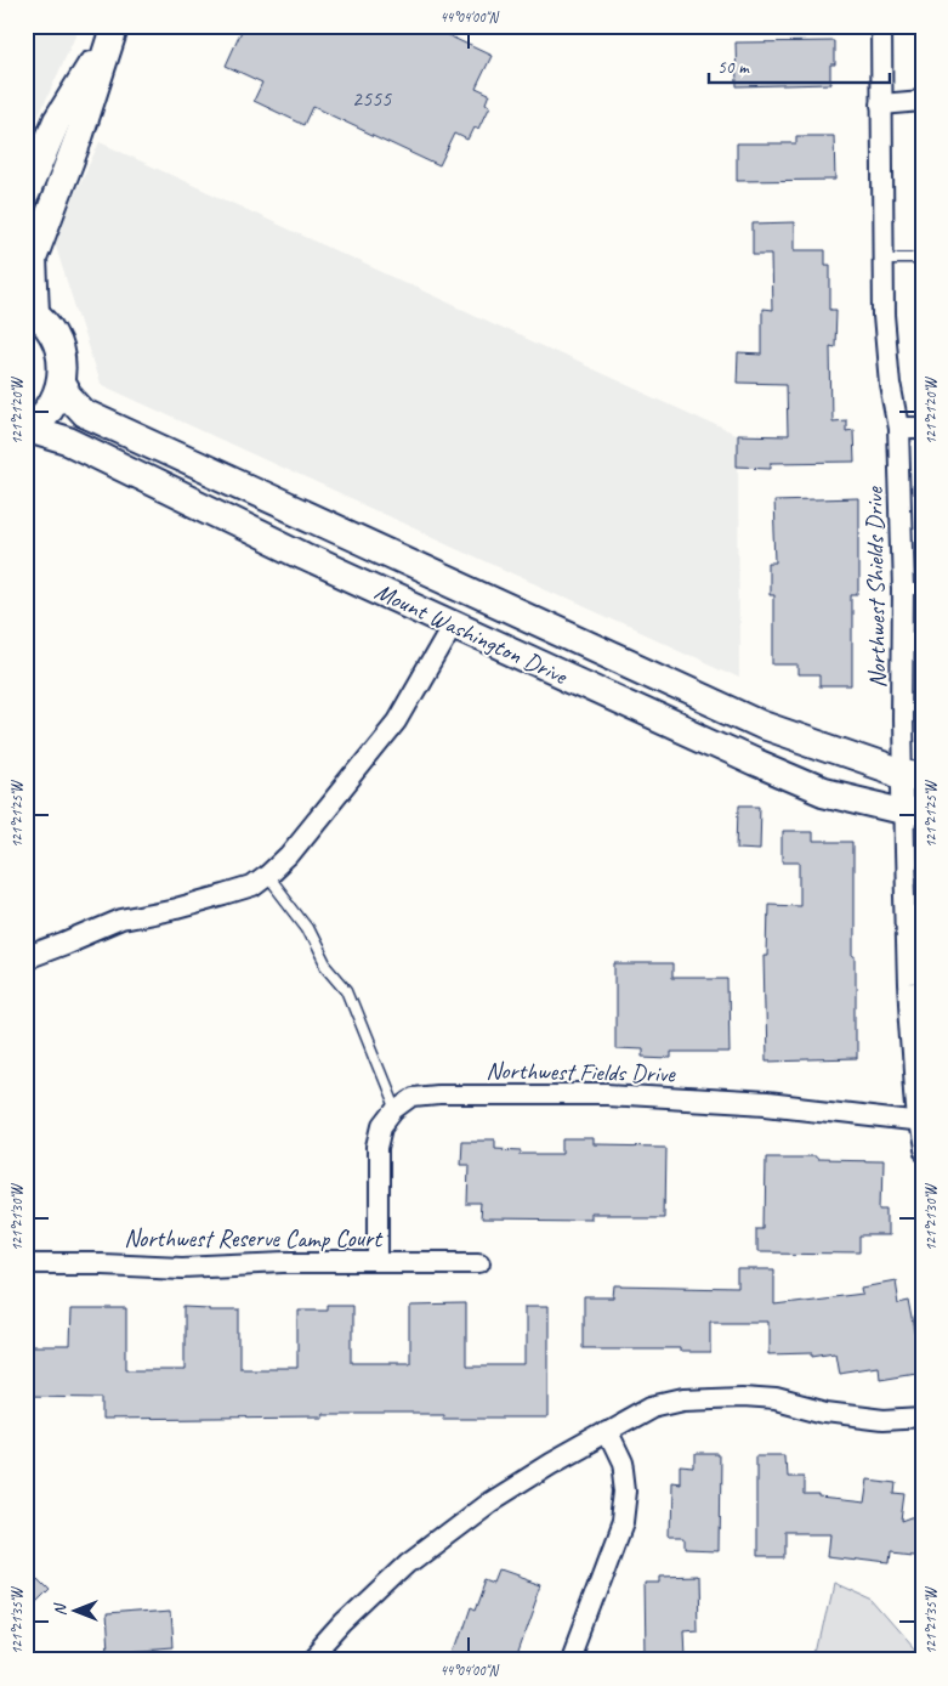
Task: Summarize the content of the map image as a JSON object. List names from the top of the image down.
{
  "streets": {
    "main road": ["Mount Washington Drive"],
    "street": ["Northwest Shields Drive", "Northwest Fields Drive", "Northwest Reserve Camp Court"]
  },
  "crossings": [
    ["Northwest Shields Drive", "Mount Washington Drive"],
    ["Northwest Shields Drive", "Northwest Fields Drive"]
  ],
  "house_numbers": ["2555"],
  "scale_bar": "50 m",
  "north": "left",
  "coordinates": [
    "44°04'00\"N",
    "121°21'20\"W",
    "121°21'25\"W",
    "121°21'30\"W",
    "121°21'35\"W"
  ]
}
